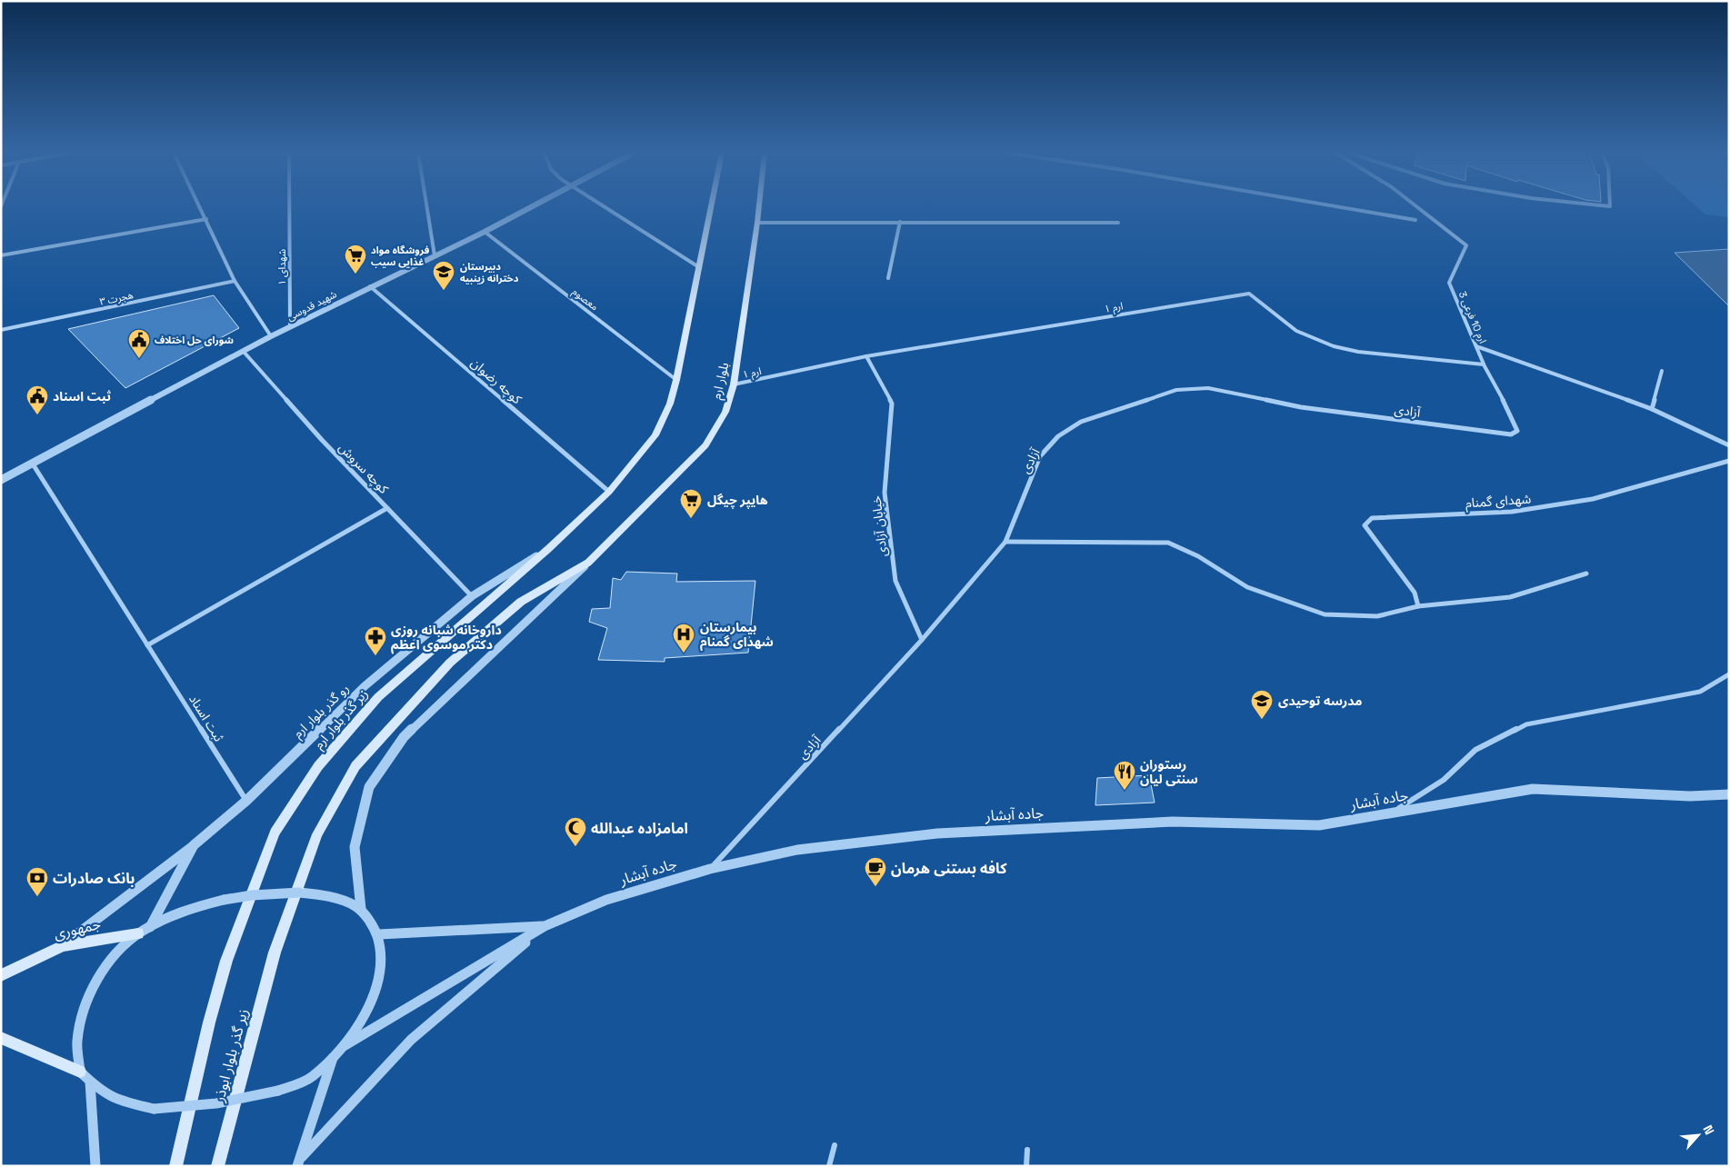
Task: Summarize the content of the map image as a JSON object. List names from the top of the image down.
{
  "streets": {
    "main road": [
      "بلوار ارم",
      "زیر گذر بلوار ارم",
      "جمهوری",
      "زیر گذر بلوار ابوذر"
    ],
    "street": [
      "شهدای ۱",
      "هجرت ۳",
      "معصوم",
      "شهید قدوسی",
      "ارم ۱",
      "ارم 10 فرعی 3",
      "کوچه رضوان",
      "آزادی",
      "کوچه سروش",
      "شهدای گمنام",
      "خیابان آزادی",
      "رو گذر بلوار ارم",
      "ثبت اسناد",
      "جاده آبشار"
    ]
  },
  "crossings": [
    ["شهدای ۱", "شهید قدوسی"],
    ["معصوم", "شهید قدوسی"],
    ["شهید قدوسی", "کوچه رضوان"],
    ["شهید قدوسی", "کوچه سروش"],
    ["شهید قدوسی", "ثبت اسناد"],
    ["ارم ۱", "ارم 10 فرعی 3"],
    ["ارم ۱", "بلوار ارم"],
    ["ارم ۱", "خیابان آزادی"],
    ["ارم 10 فرعی 3", "آزادی"],
    ["بلوار ارم", "زیر گذر بلوار ابوذر"],
    ["آزادی", "خیابان آزادی"],
    ["آزادی", "جاده آبشار"],
    ["کوچه سروش", "رو گذر بلوار ارم"],
    ["رو گذر بلوار ارم", "ثبت اسناد"],
    ["رو گذر بلوار ارم", "زیر گذر بلوار ارم"],
    ["زیر گذر بلوار ارم", "زیر گذر بلوار ابوذر"]
  ],
  "places": {
    "supermarket": ["فروشگاه مواد غذایی سیب", "هایپر چیگل"],
    "school or university": ["دبیرستان دخترانه زینبیه", "مدرسه توحیدی"],
    "public building": ["شورای حل اختلاف", "ثبت اسناد"],
    "hospital": ["بیمارستان شهدای گمنام"],
    "pharmacy": ["داروخانه شبانه روزی دکتر موسوی اعظم"],
    "restaurant": ["رستوران سنتی لیان"],
    "mosque": ["امامزاده عبدالله"],
    "cafe": ["کافه بستنی هرمان"],
    "bank": ["بانک صادرات"]
  },
  "north": "top right"
}
